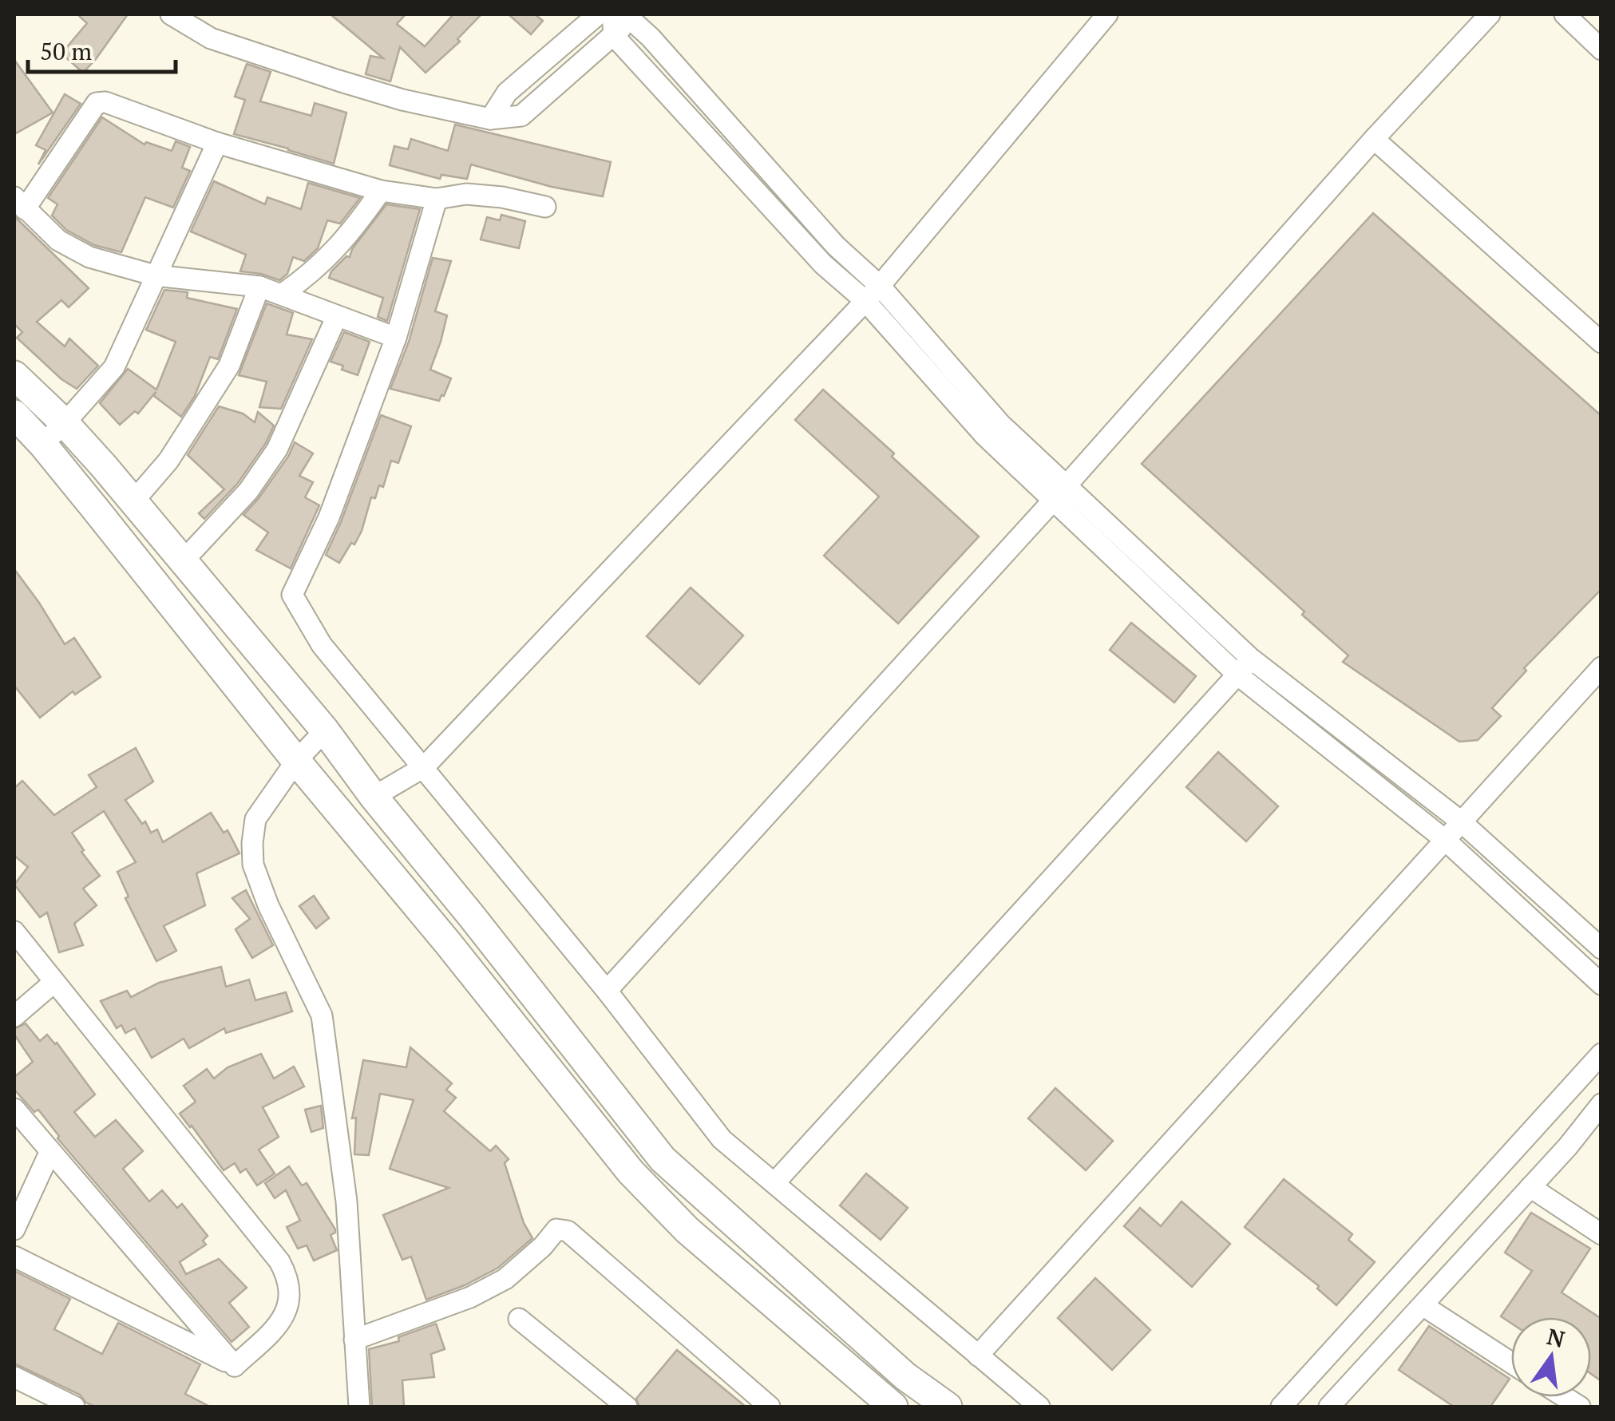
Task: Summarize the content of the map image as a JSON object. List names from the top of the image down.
{
  "scale_bar": "50 m",
  "north": "top"
}
